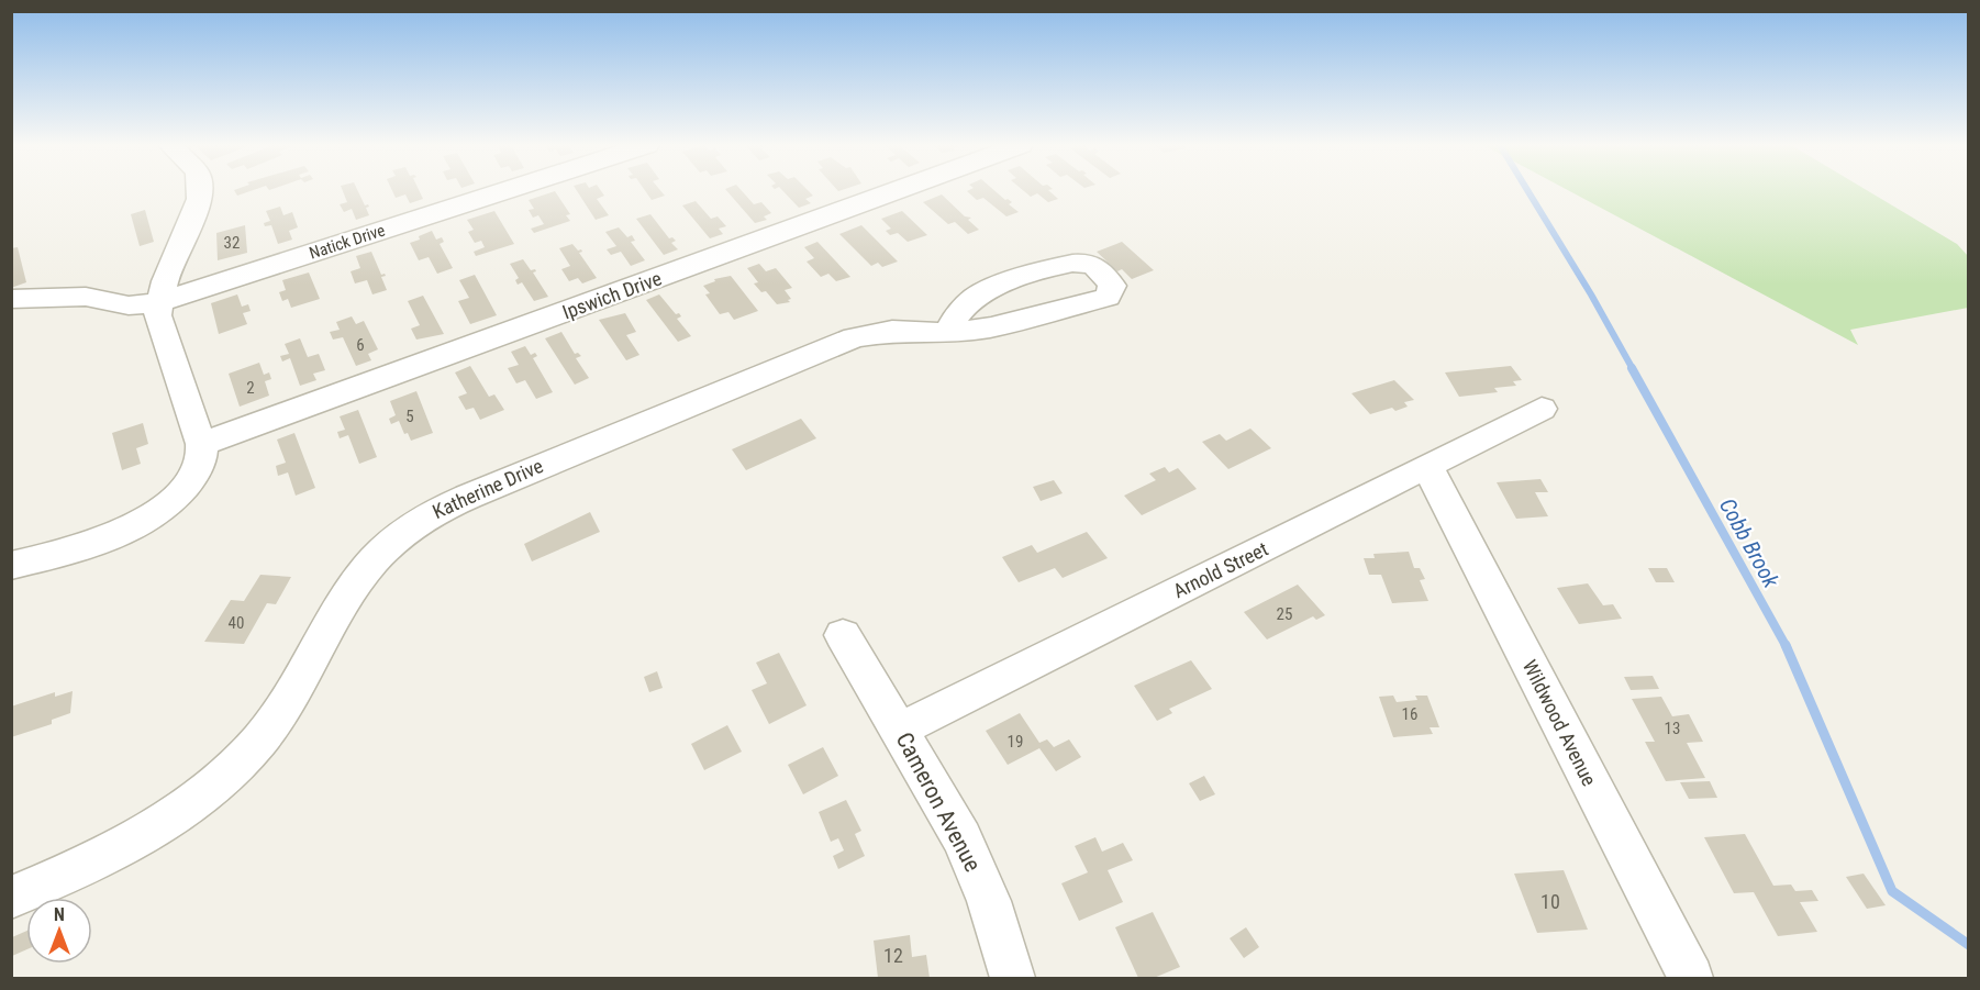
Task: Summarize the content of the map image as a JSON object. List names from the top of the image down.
{
  "streets": {
    "street": [
      "Natick Drive",
      "Ipswich Drive",
      "Katherine Drive",
      "Arnold Street",
      "Wildwood Avenue",
      "Cameron Avenue"
    ]
  },
  "crossings": [
    ["Arnold Street", "Wildwood Avenue"],
    ["Arnold Street", "Cameron Avenue"]
  ],
  "water": ["Cobb Brook"],
  "house_numbers": [
    "32",
    "6",
    "2",
    "5",
    "25",
    "40",
    "16",
    "13",
    "19",
    "10",
    "12"
  ],
  "north": "top"
}
